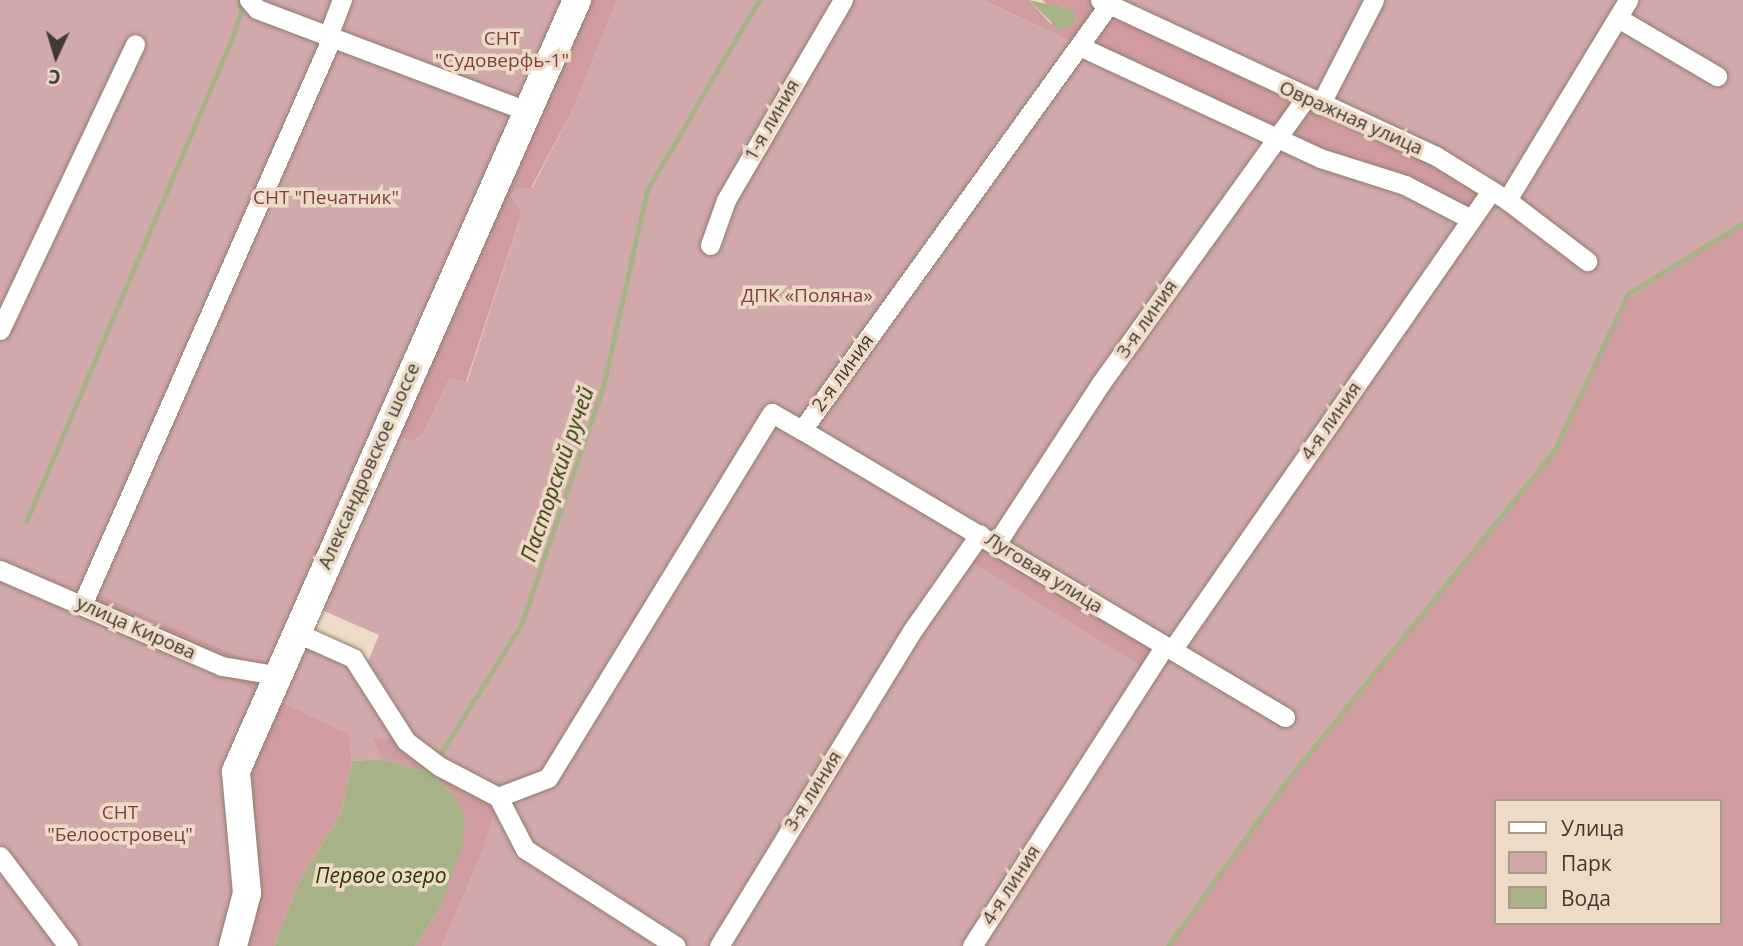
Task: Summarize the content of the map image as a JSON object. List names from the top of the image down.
{
  "streets": {
    "street": [
      "Овражная улица",
      "1-я линия",
      "3-я линия",
      "2-я линия",
      "4-я линия",
      "Александровское шоссе",
      "Луговая улица",
      "улица Кирова"
    ]
  },
  "crossings": [
    ["Овражная улица", "3-я линия"],
    ["Овражная улица", "2-я линия"],
    ["Овражная улица", "4-я линия"],
    ["3-я линия", "Луговая улица"],
    ["2-я линия", "Луговая улица"],
    ["4-я линия", "Луговая улица"],
    ["Александровское шоссе", "улица Кирова"]
  ],
  "water": ["Пасторский ручей", "Первое озеро"],
  "parks": [
    "СНТ \"Судоверфь-1\"",
    "СНТ \"Печатник\"",
    "ДПК «Поляна»",
    "СНТ \"Белоостровец\""
  ],
  "legend": ["Улица", "Парк", "Вода"],
  "north": "bottom"
}
